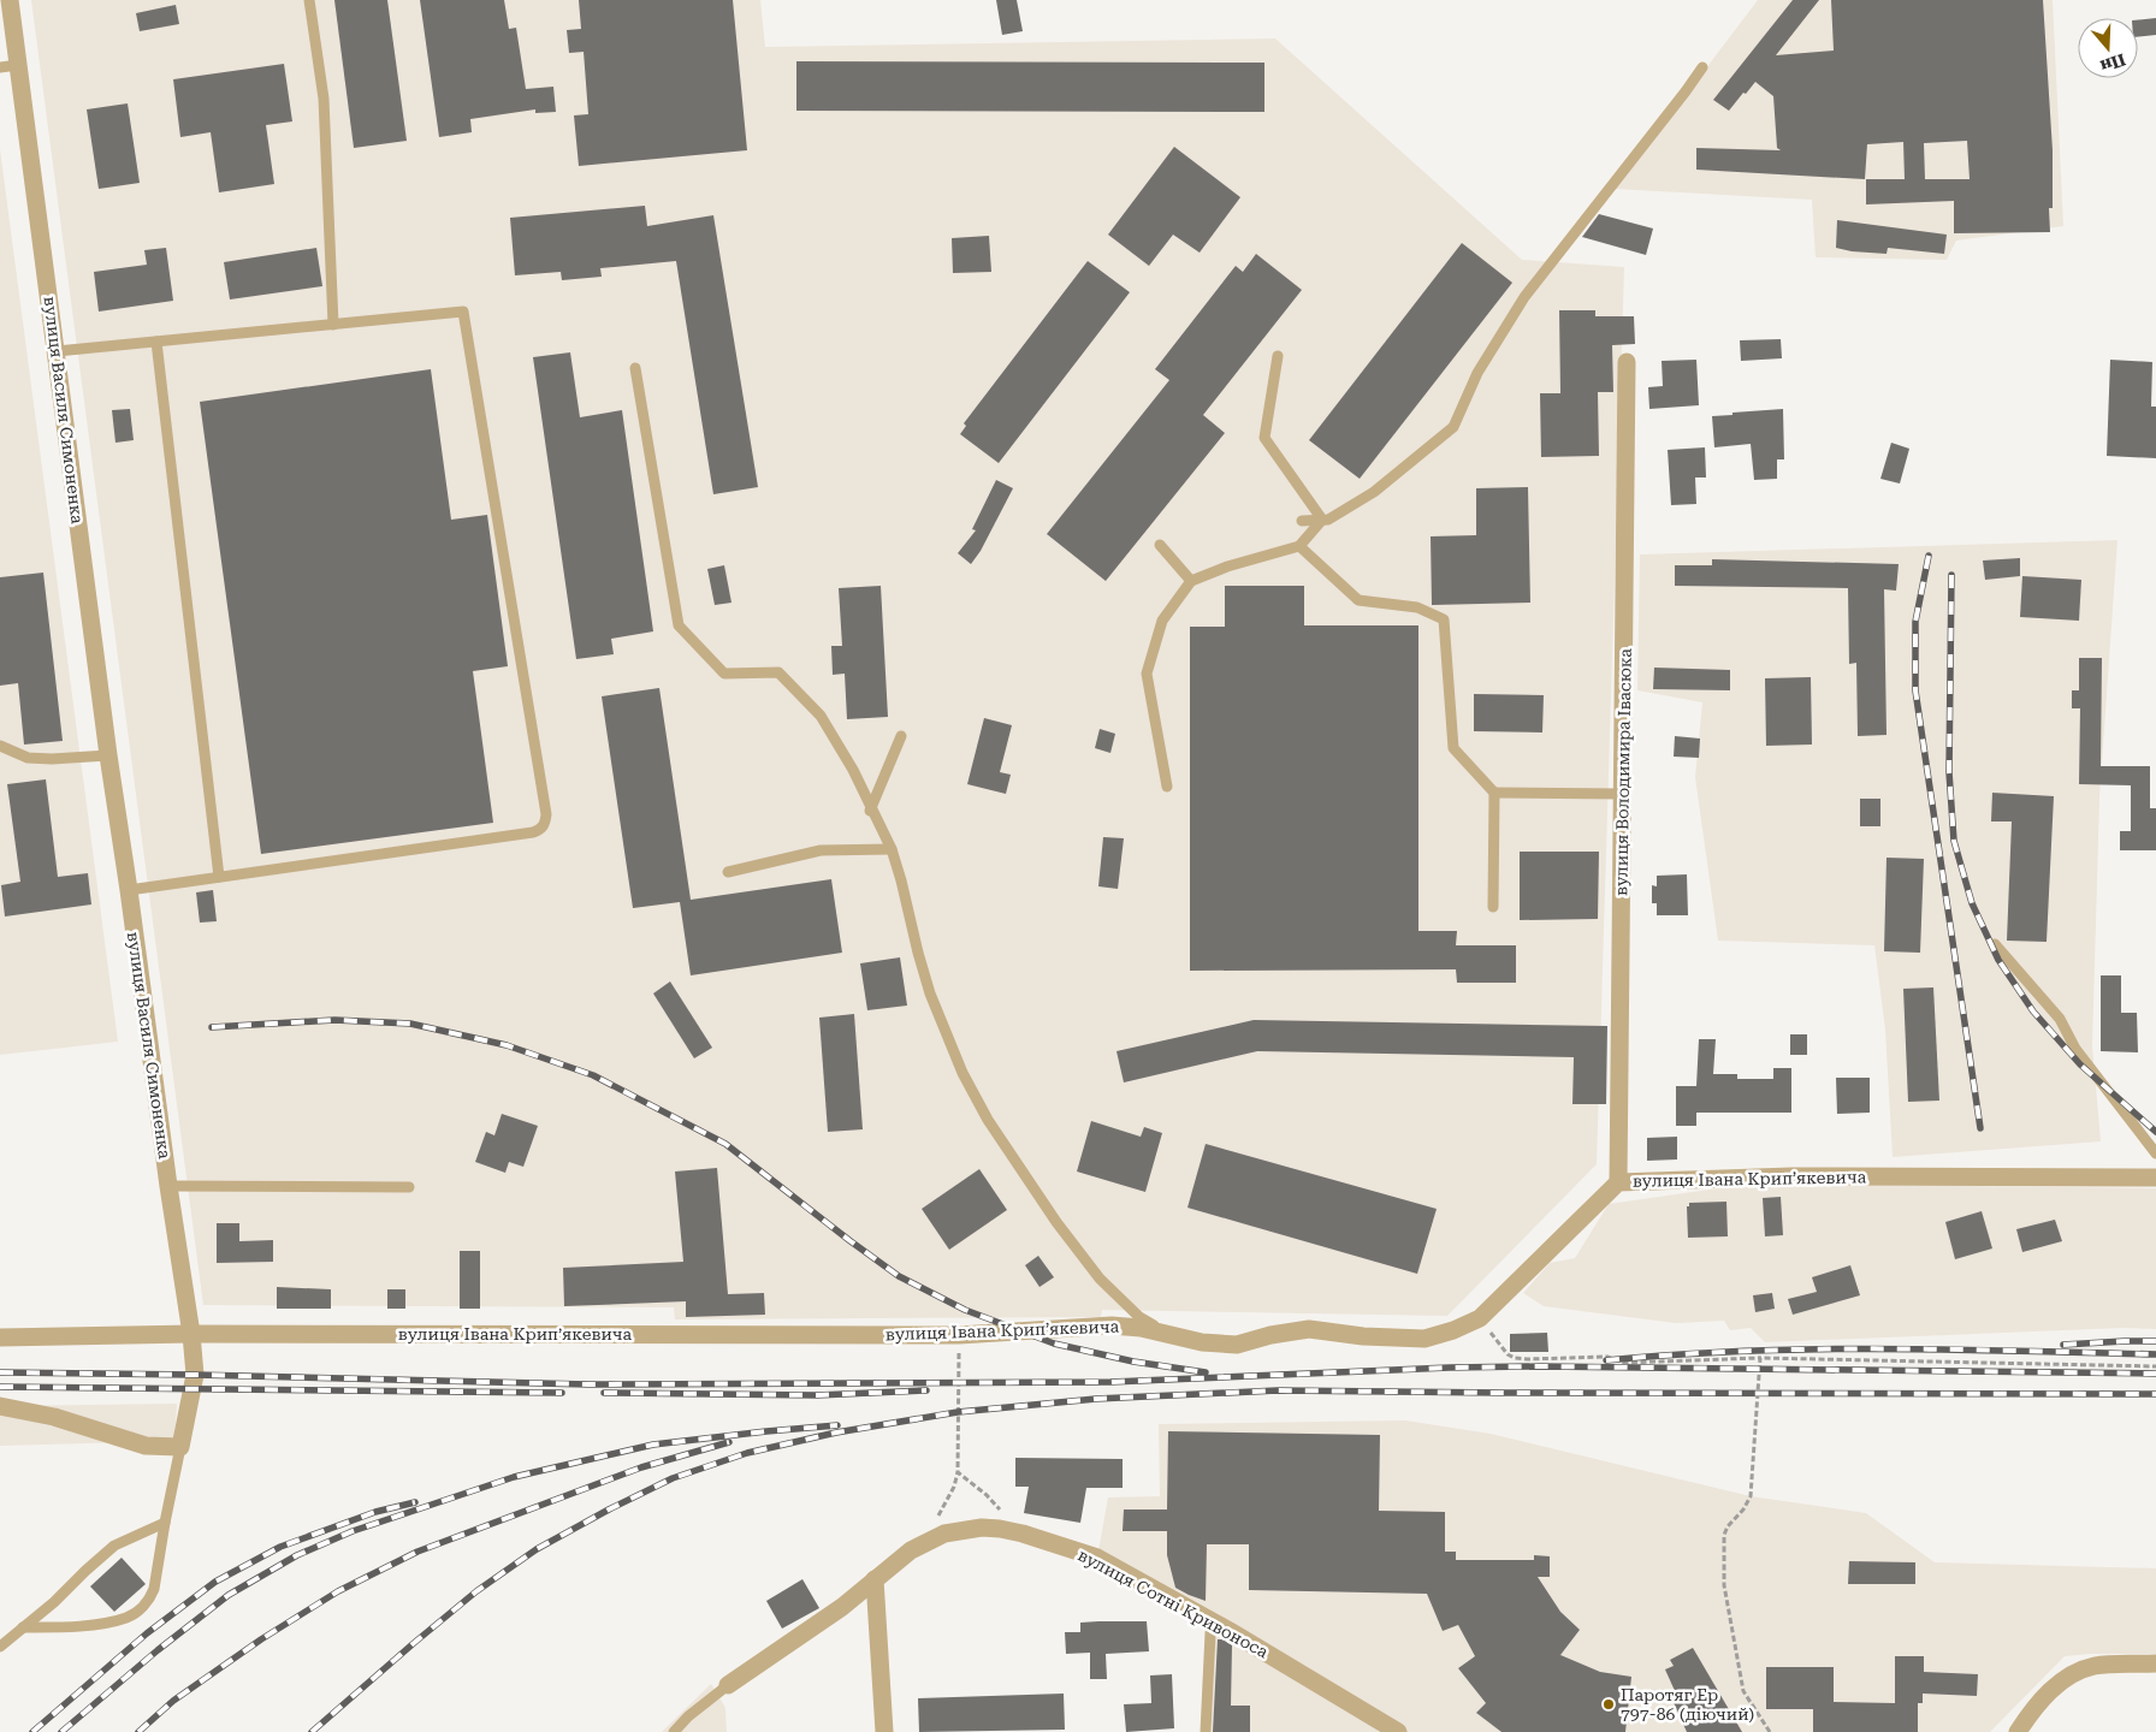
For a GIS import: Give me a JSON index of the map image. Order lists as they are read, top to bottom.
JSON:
{
  "streets": {
    "street": [
      "вулиця Василя Симоненка",
      "вулиця Володимира Івасюка",
      "вулиця Івана Крипʼякевича",
      "вулиця Сотні Кривоноса"
    ]
  },
  "crossings": [
    ["вулиця Василя Симоненка", "вулиця Івана Крипʼякевича"],
    ["вулиця Володимира Івасюка", "вулиця Івана Крипʼякевича"]
  ],
  "places": ["Паротяг Ер 797-86 (діючий)"],
  "north": "bottom"
}
